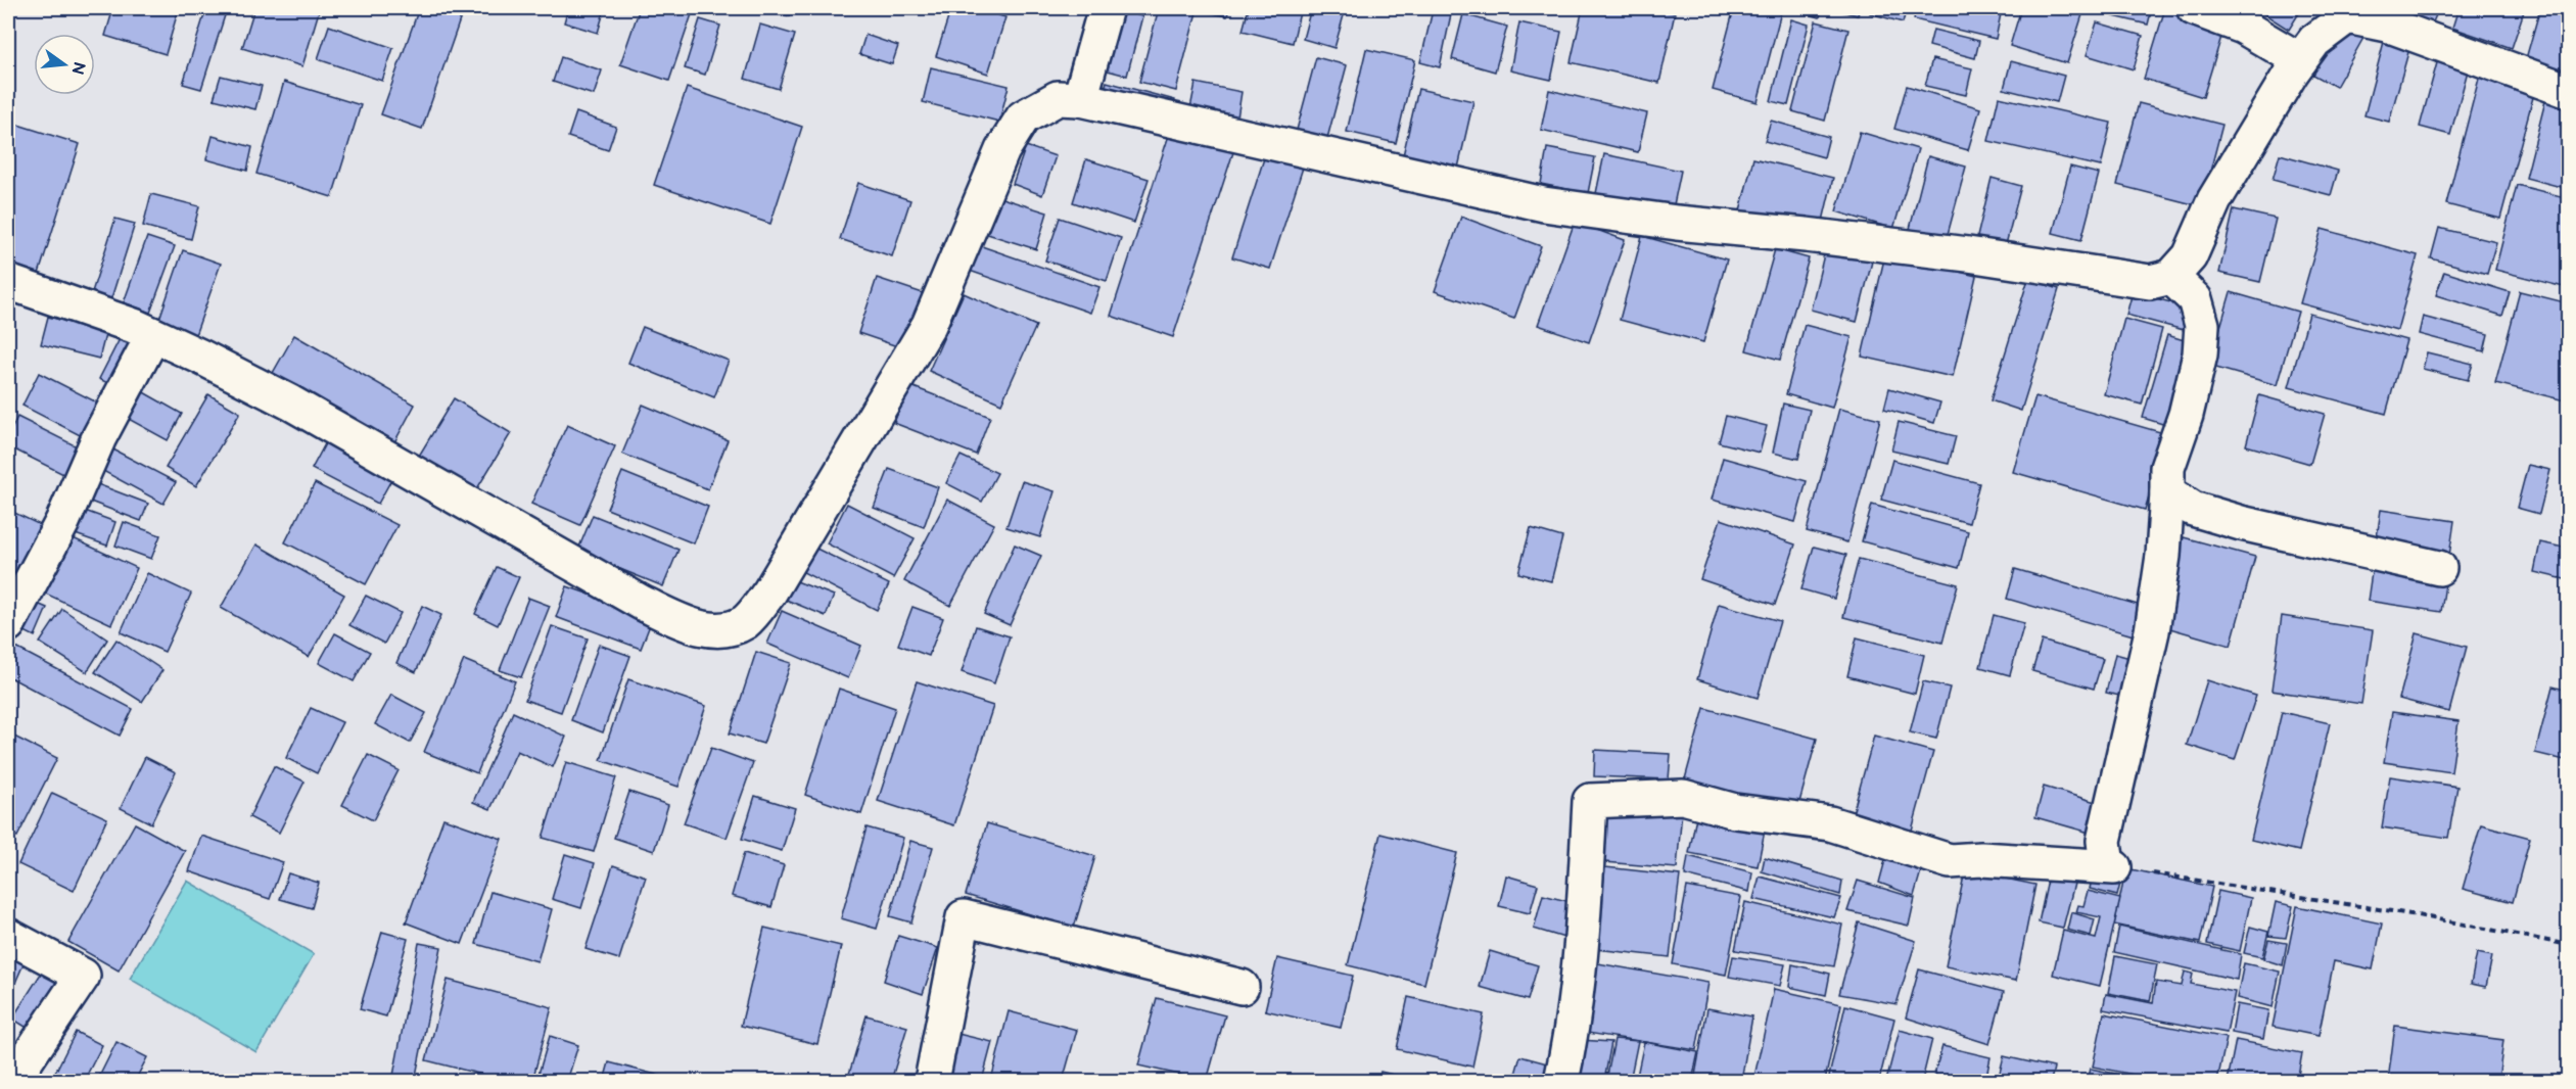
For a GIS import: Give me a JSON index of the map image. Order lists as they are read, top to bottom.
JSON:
{
  "north": "right"
}
